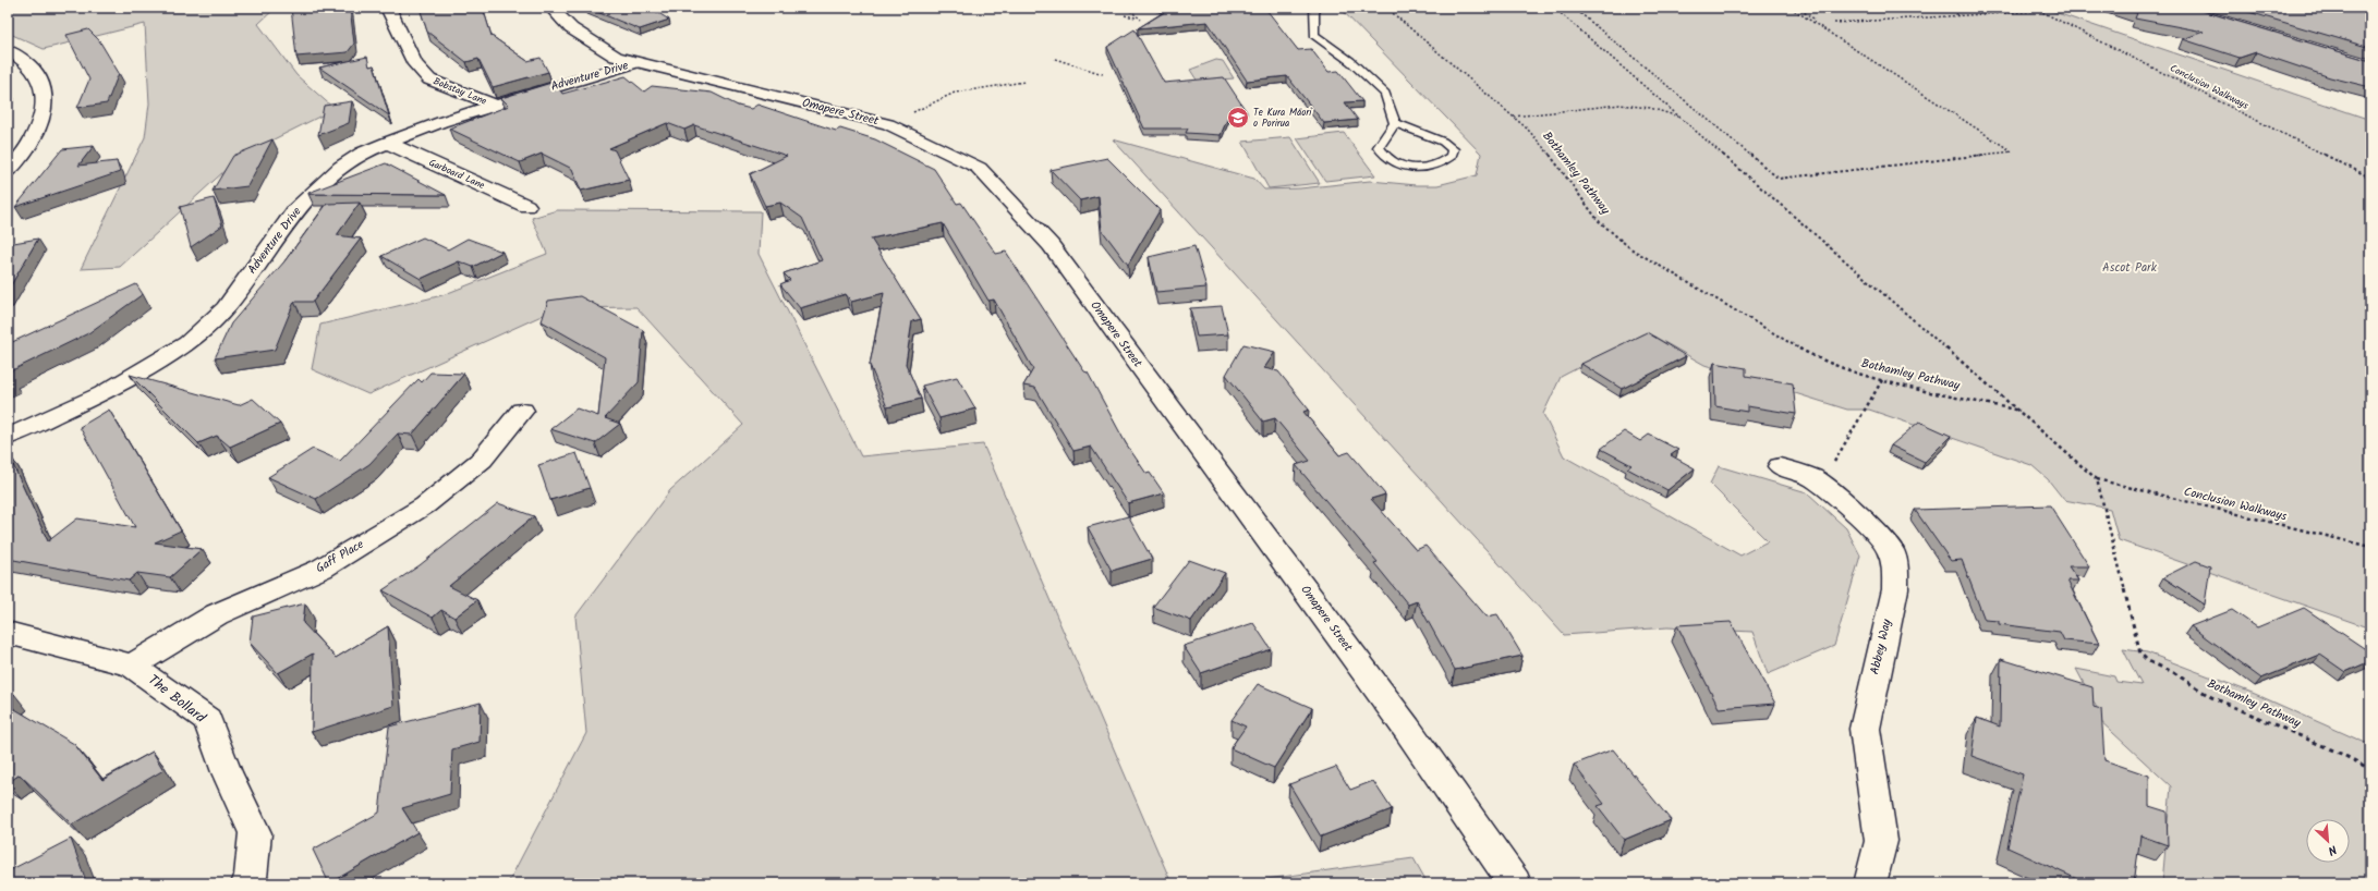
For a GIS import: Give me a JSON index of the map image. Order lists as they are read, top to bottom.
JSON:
{
  "streets": {
    "street": [
      "Adventure Drive",
      "Bobstay Lane",
      "Omapere Street",
      "Garboard Lane",
      "Gaff Place",
      "Abbey Way",
      "The Bollard"
    ],
    "path": ["Conclusion Walkways", "Bothamley Pathway"]
  },
  "crossings": [
    ["Adventure Drive", "Bobstay Lane"],
    ["Adventure Drive", "Omapere Street"],
    ["Adventure Drive", "Garboard Lane"],
    ["Conclusion Walkways", "Bothamley Pathway"],
    ["Gaff Place", "The Bollard"]
  ],
  "parks": ["Ascot Park"],
  "places": {
    "school or university": ["Te Kura Māori o Porirua"]
  },
  "north": "bottom right"
}
